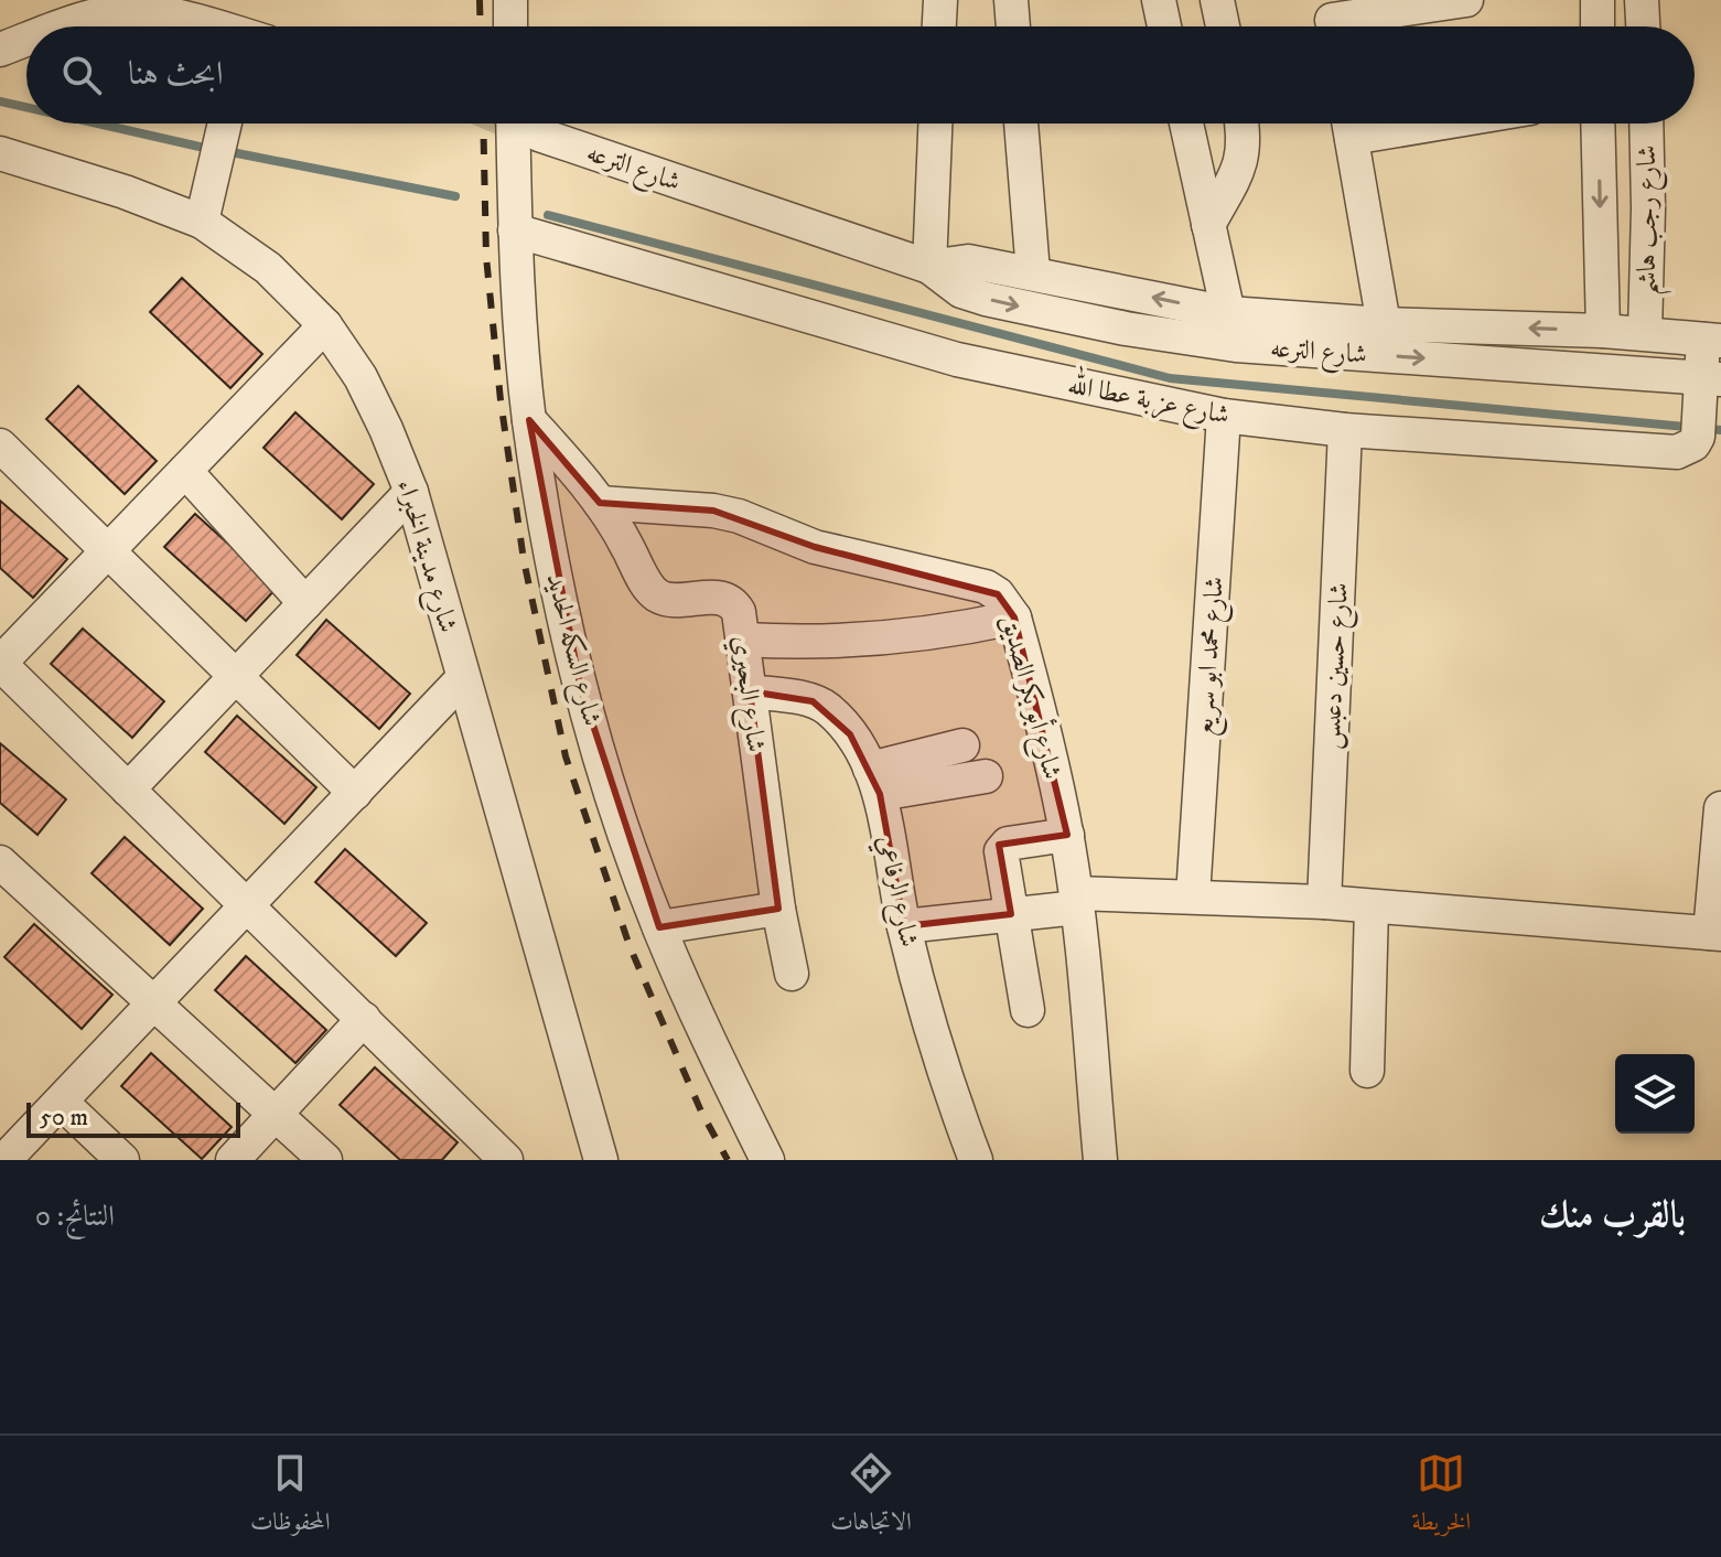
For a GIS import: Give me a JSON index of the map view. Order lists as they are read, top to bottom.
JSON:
{
  "streets": {
    "street": [
      "شارع الترعه",
      "شارع رجب هاشم",
      "شارع عزبة عطا الله",
      "شارع مدينة الخبراء",
      "شارع السكه الحديد",
      "شارع محمد ابو سريع",
      "شارع حسين دعبس",
      "شارع البحيري",
      "شارع أبو بكر الصديق",
      "شارع الرفاعي"
    ]
  },
  "crossings": [
    ["شارع الترعه", "شارع رجب هاشم"],
    ["شارع الترعه", "شارع عزبة عطا الله"],
    ["شارع عزبة عطا الله", "شارع السكه الحديد"],
    ["شارع عزبة عطا الله", "شارع محمد ابو سريع"],
    ["شارع عزبة عطا الله", "شارع حسين دعبس"],
    ["شارع السكه الحديد", "شارع البحيري"],
    ["شارع البحيري", "شارع أبو بكر الصديق"],
    ["شارع البحيري", "شارع الرفاعي"]
  ],
  "scale_bar": "50 m",
  "page": {
    "search": "ابحث هنا",
    "scale": "50 m",
    "heading": ["بالقرب منك", "النتائج: 0"],
    "nav": ["الخريطة", "الاتجاهات", "المحفوظات"]
  }
}
